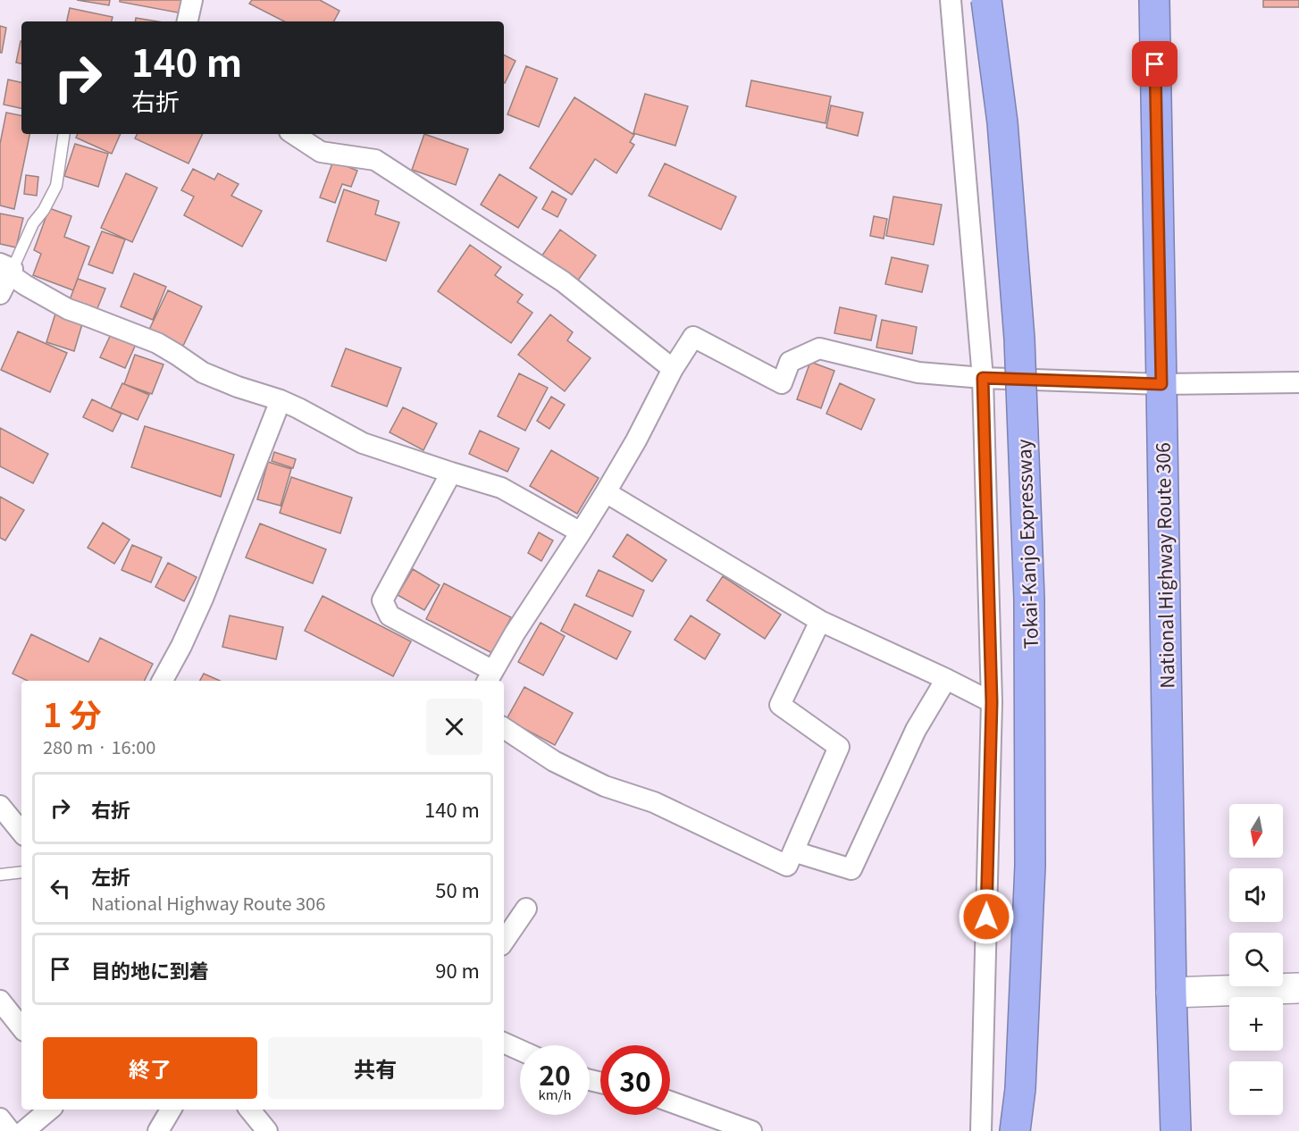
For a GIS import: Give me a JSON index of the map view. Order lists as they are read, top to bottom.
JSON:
{
  "streets": {
    "highway": ["Tokai-Kanjo Expressway", "National Highway Route 306"]
  },
  "north": "bottom",
  "page": {
    "turn": ["140 m", "右折"],
    "heading": ["1 分", "280 m · 16:00"],
    "list": [
      {
        "name": "右折",
        "value": "140 m"
      },
      {
        "name": "左折",
        "note": "National Highway Route 306",
        "value": "50 m"
      },
      {
        "name": "目的地に到着",
        "value": "90 m"
      }
    ],
    "map_buttons": ["+", "−"],
    "buttons": ["終了", "共有"],
    "speed": "20 km/h",
    "limit": "30"
  }
}
